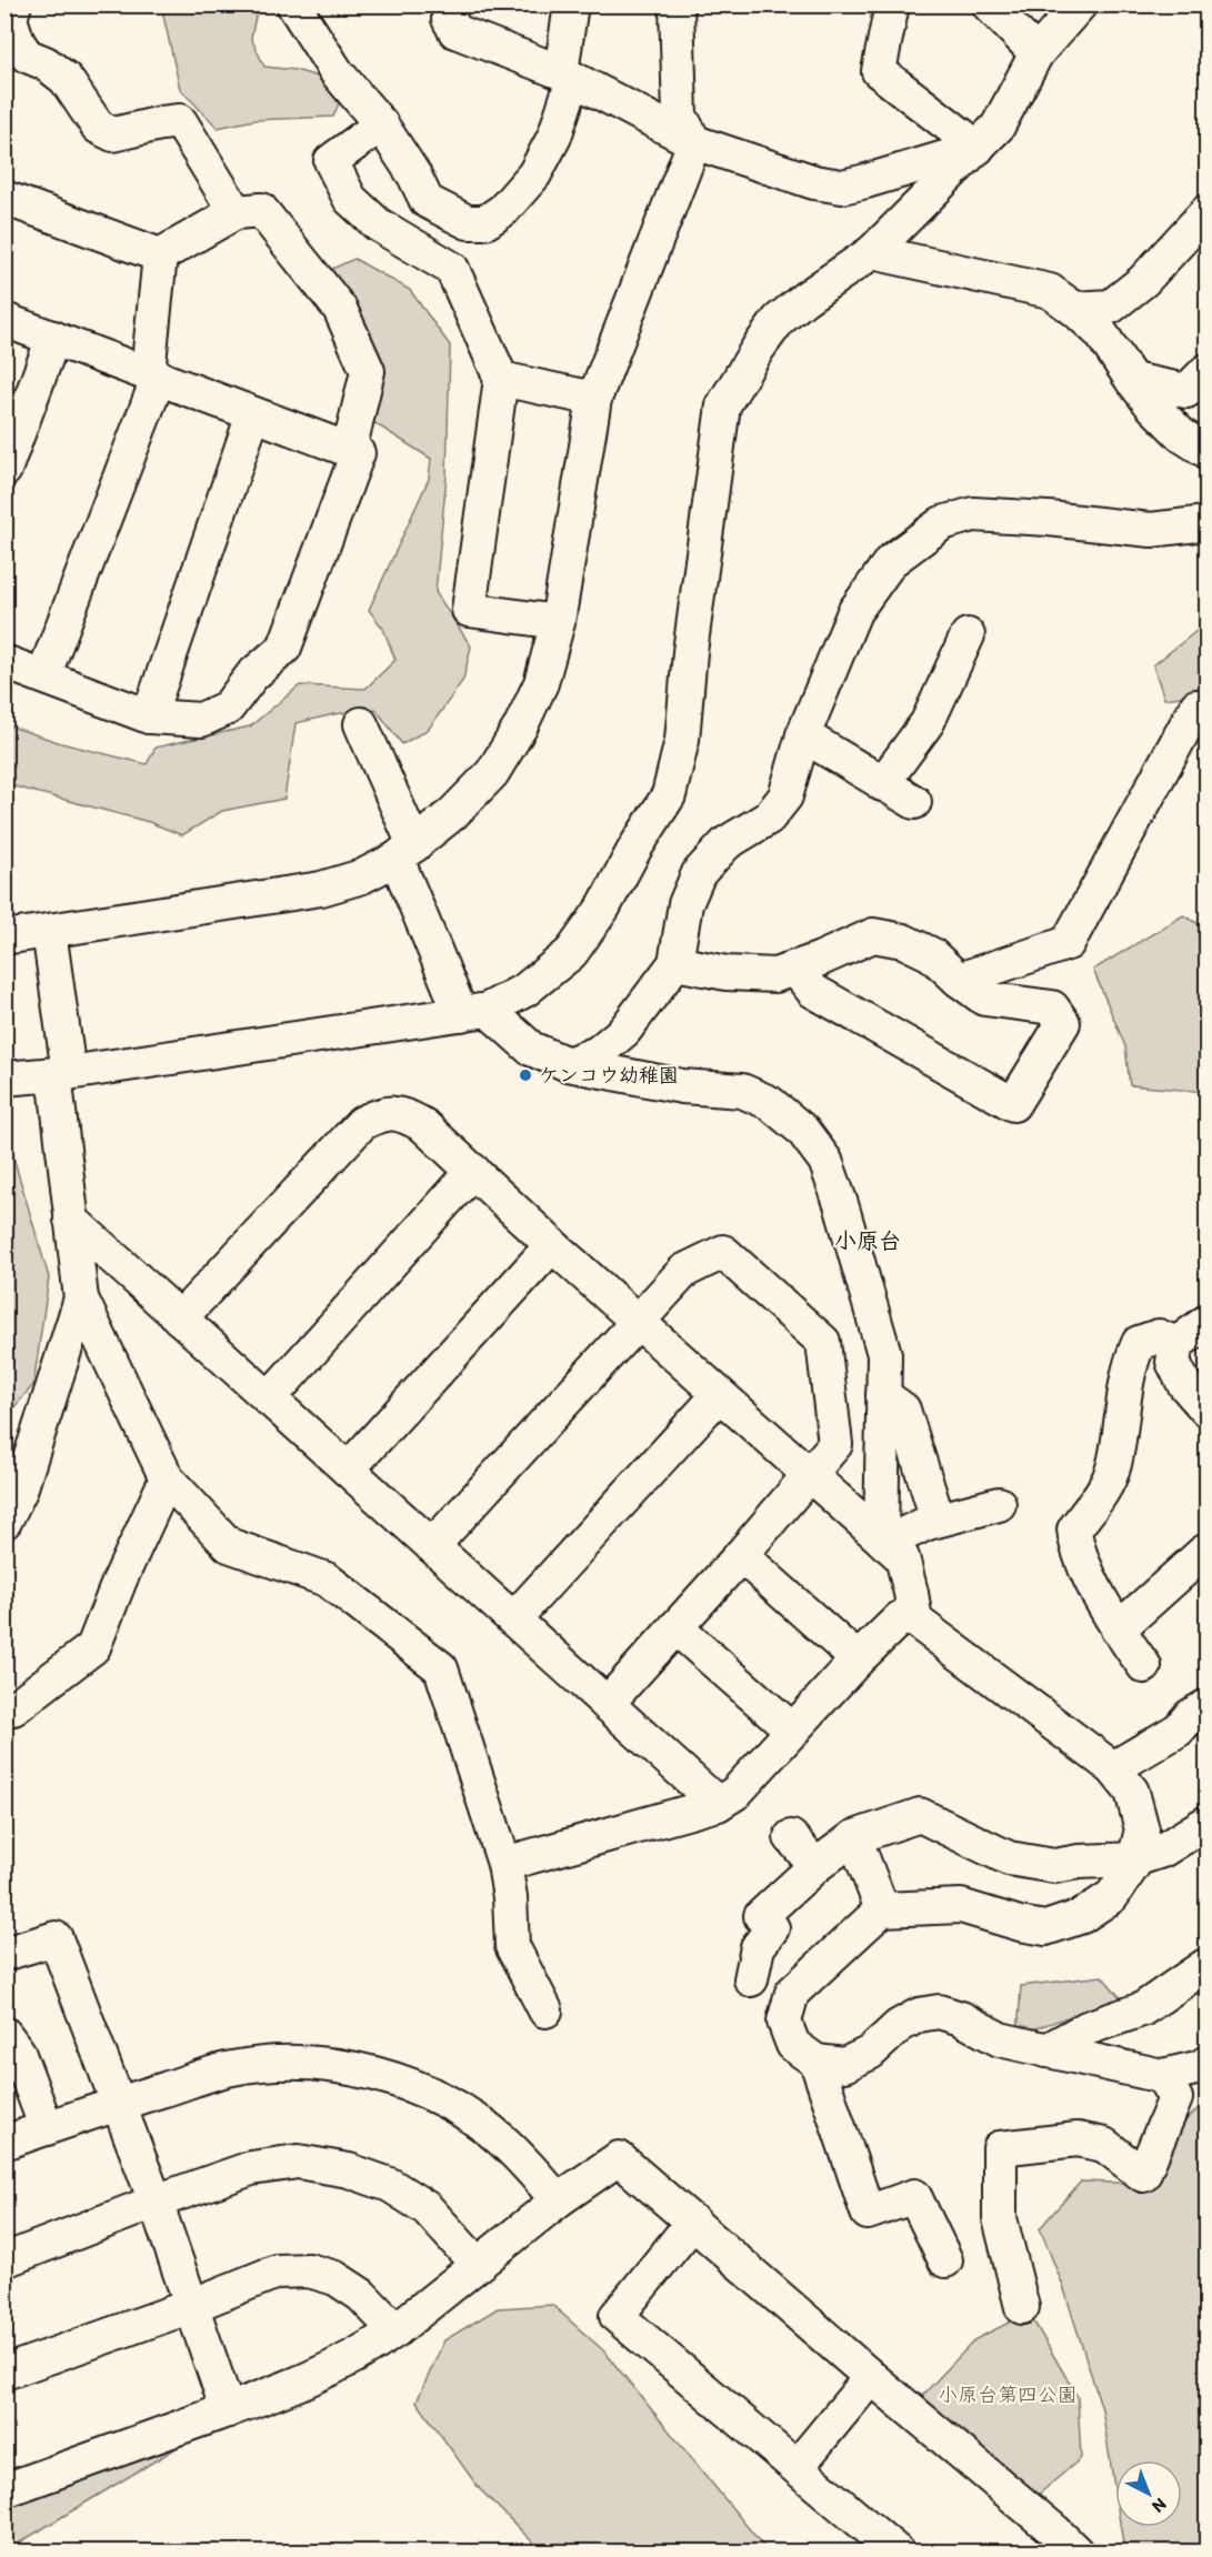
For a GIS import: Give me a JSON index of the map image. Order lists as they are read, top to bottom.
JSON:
{
  "districts": ["小原台"],
  "parks": ["小原台第四公園"],
  "places": ["ケンコウ幼稚園"],
  "north": "bottom right"
}
